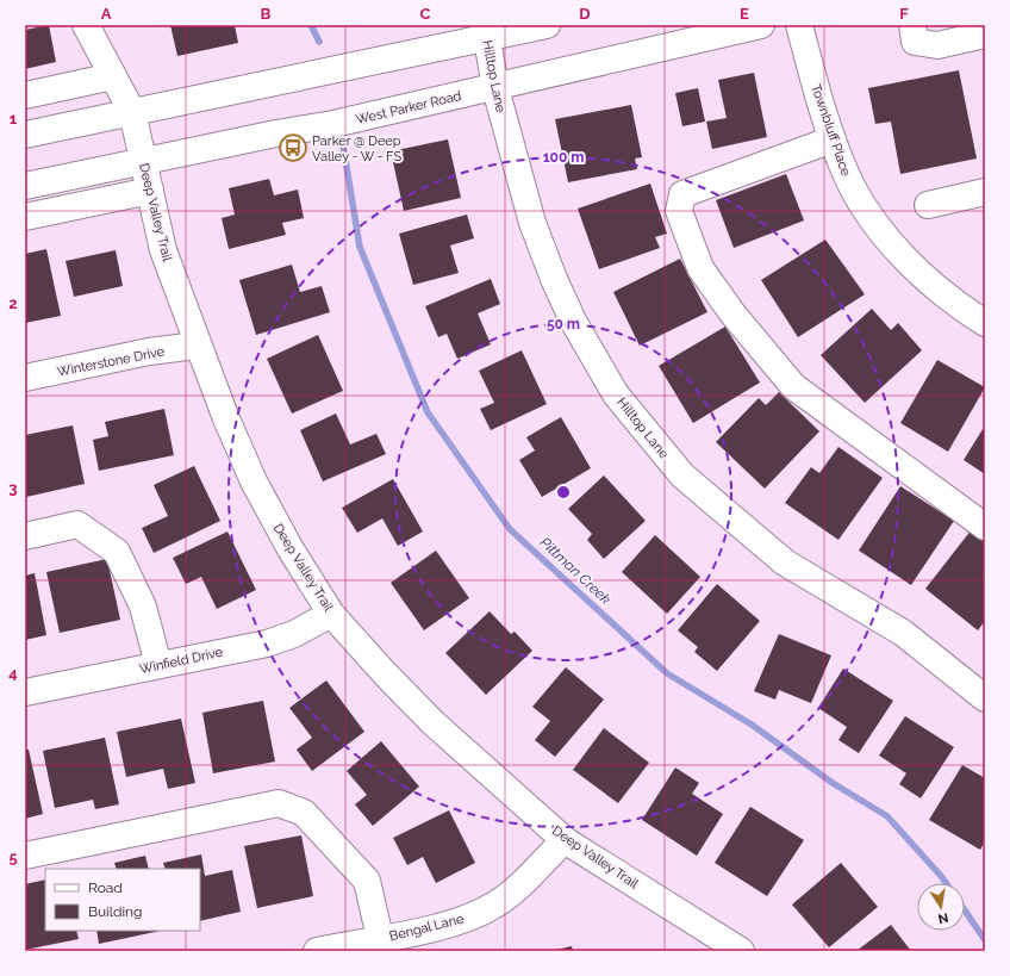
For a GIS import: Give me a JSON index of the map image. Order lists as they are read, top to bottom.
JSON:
{
  "streets": {
    "street": [
      "Hilltop Lane",
      "West Parker Road",
      "Townbluff Place",
      "Deep Valley Trail",
      "Winterstone Drive",
      "Winfield Drive",
      "Bengal Lane"
    ]
  },
  "crossings": [
    ["Hilltop Lane", "West Parker Road"],
    ["West Parker Road", "Deep Valley Trail"],
    ["Deep Valley Trail", "Winterstone Drive"],
    ["Deep Valley Trail", "Winfield Drive"],
    ["Deep Valley Trail", "Bengal Lane"]
  ],
  "water": ["Pittman Creek"],
  "places": {
    "bus stop": ["Parker @ Deep Valley - W - FS"]
  },
  "legend": ["Road", "Building"],
  "north": "bottom",
  "grid": {
    "columns": [
      "A",
      "B",
      "C",
      "D",
      "E",
      "F"
    ],
    "rows": [
      "1",
      "2",
      "3",
      "4",
      "5"
    ]
  },
  "rings": ["100 m", "50 m"]
}
